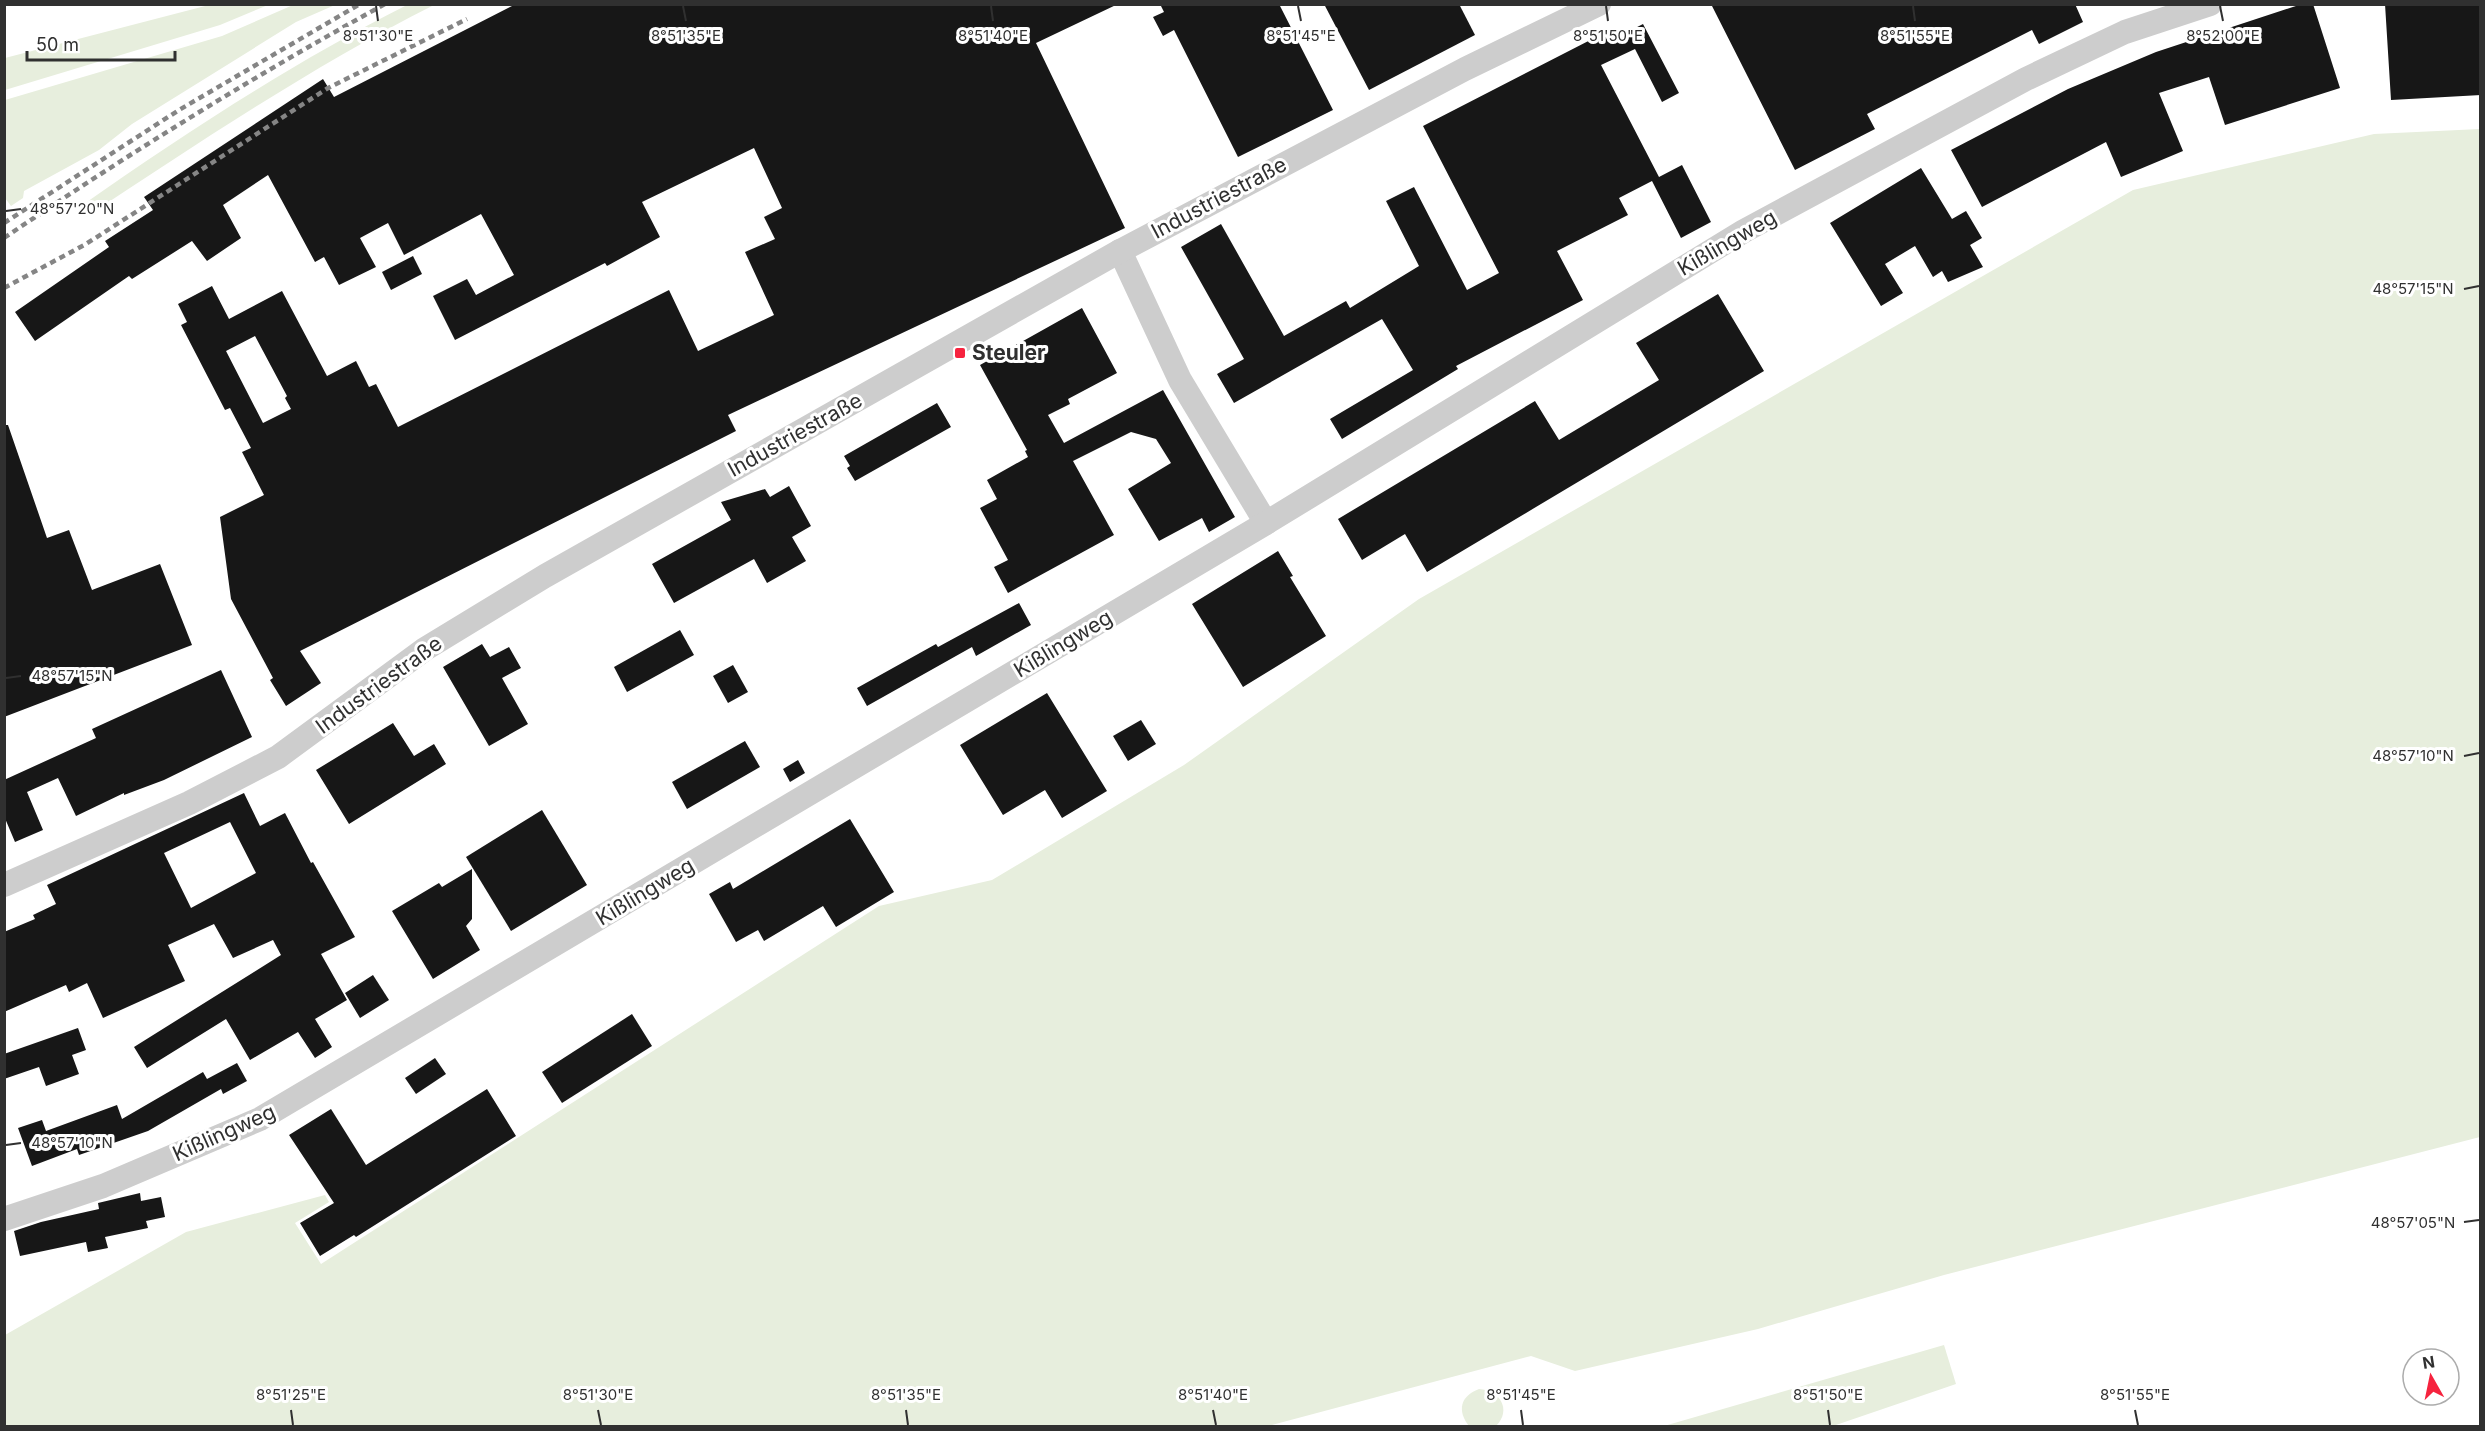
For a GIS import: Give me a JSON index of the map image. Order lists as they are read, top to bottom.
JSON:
{
  "streets": {
    "street": ["Industriestraße", "Kißlingweg"]
  },
  "places": {
    "transit": ["Steuler"]
  },
  "scale_bar": "50 m",
  "north": "top",
  "coordinates": [
    "8°51'30\"E",
    "8°51'35\"E",
    "8°51'40\"E",
    "8°51'45\"E",
    "8°51'50\"E",
    "8°51'55\"E",
    "8°52'00\"E",
    "48°57'20\"N",
    "48°57'15\"N",
    "48°57'10\"N",
    "48°57'05\"N",
    "8°51'25\"E"
  ]
}
